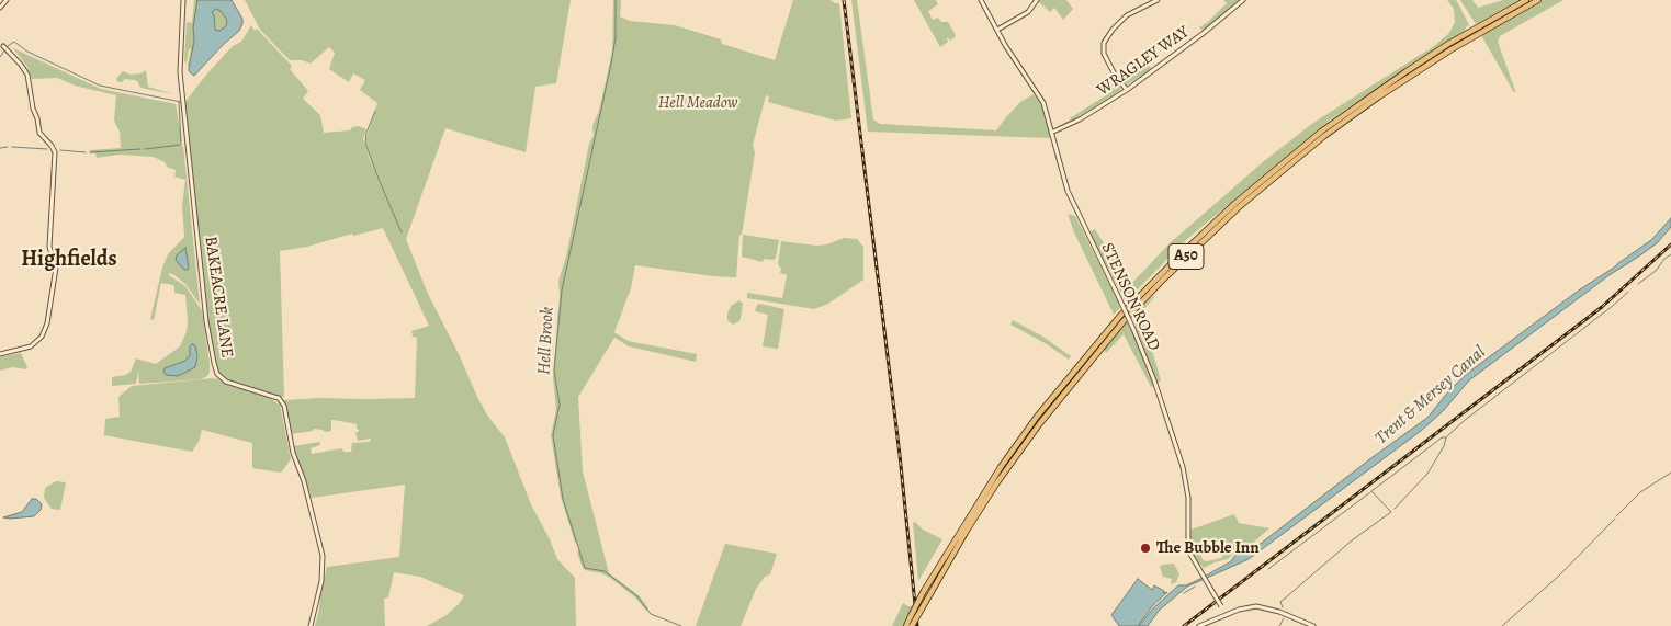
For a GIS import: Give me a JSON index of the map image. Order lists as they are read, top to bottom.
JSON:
{
  "streets": {
    "highway": ["A50"],
    "street": ["WRAGLEY WAY", "BAKEACRE LANE", "STENSON ROAD"]
  },
  "crossings": [
    ["WRAGLEY WAY", "STENSON ROAD"]
  ],
  "districts": ["Highfields"],
  "water": ["Hell Brook", "Trent & Mersey Canal"],
  "parks": ["Hell Meadow"],
  "places": ["The Bubble Inn"]
}
